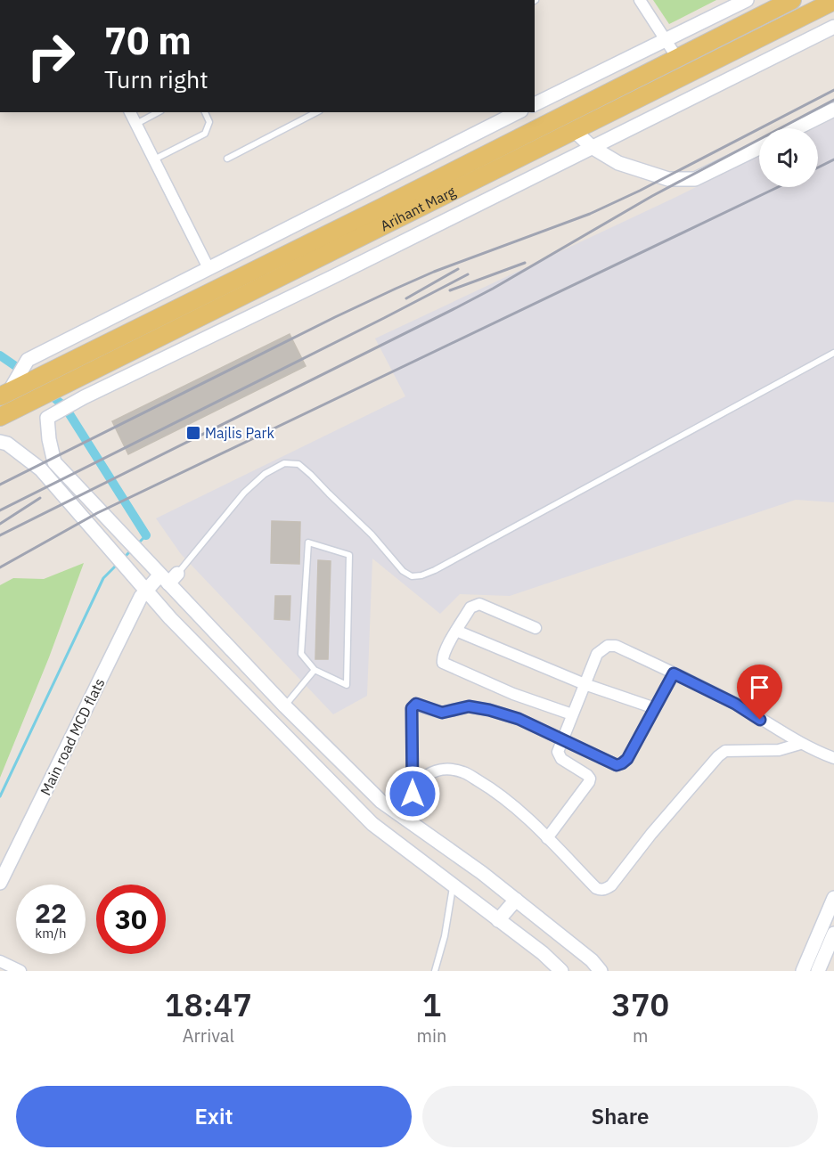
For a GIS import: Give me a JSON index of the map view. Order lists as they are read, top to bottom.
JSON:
{
  "streets": {
    "main road": ["Arihant Marg"],
    "street": ["Main road MCD flats"]
  },
  "places": {
    "transit": ["Majlis Park"]
  },
  "page": {
    "turn": ["70 m", "Turn right"],
    "speed": "22 km/h",
    "limit": "30",
    "eta": [
      "18:47",
      "Arrival",
      "1",
      "min",
      "370",
      "m"
    ],
    "buttons": ["Exit", "Share"]
  }
}
